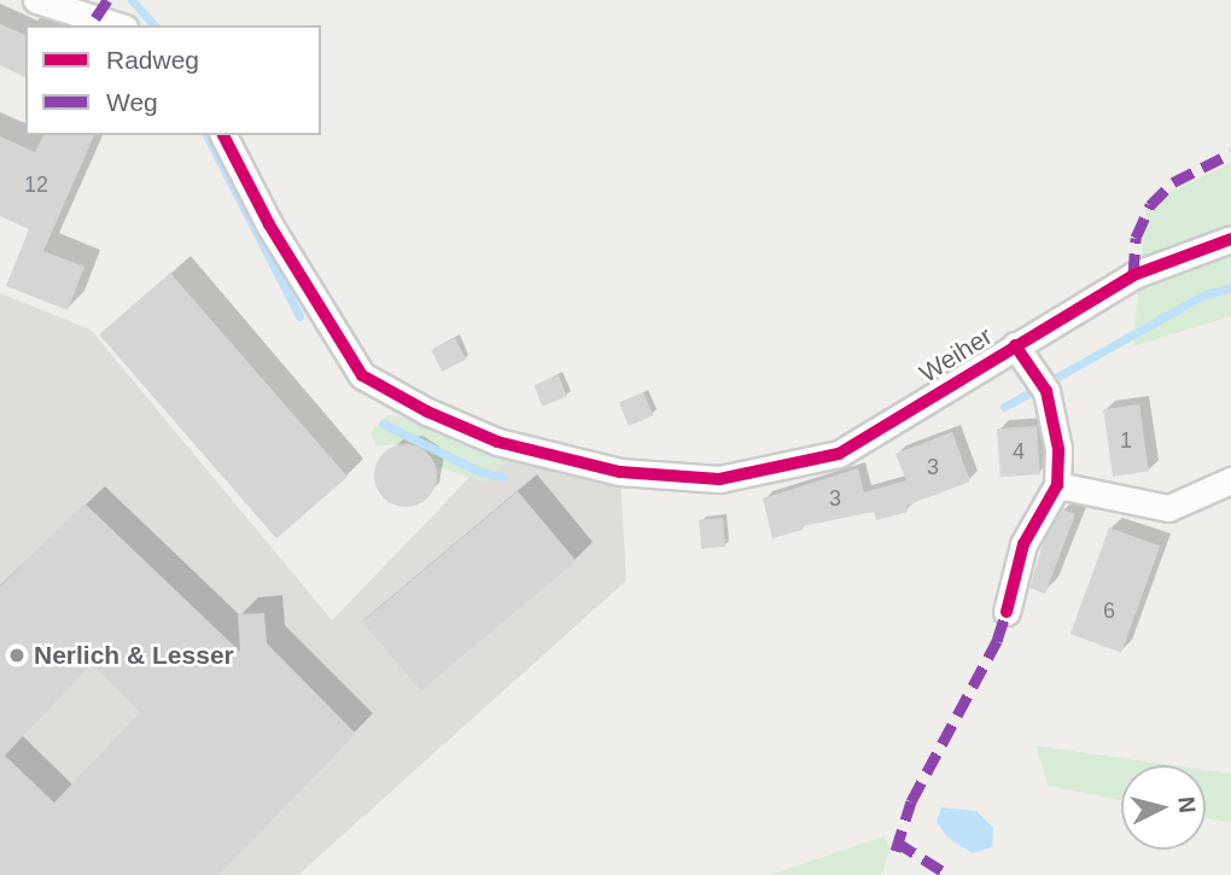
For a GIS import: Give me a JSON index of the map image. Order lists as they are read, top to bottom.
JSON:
{
  "streets": {
    "street": ["Weiher"]
  },
  "places": ["Nerlich & Lesser"],
  "house_numbers": [
    "12",
    "1",
    "4",
    "3",
    "3",
    "6"
  ],
  "legend": ["Radweg", "Weg"],
  "north": "right"
}
